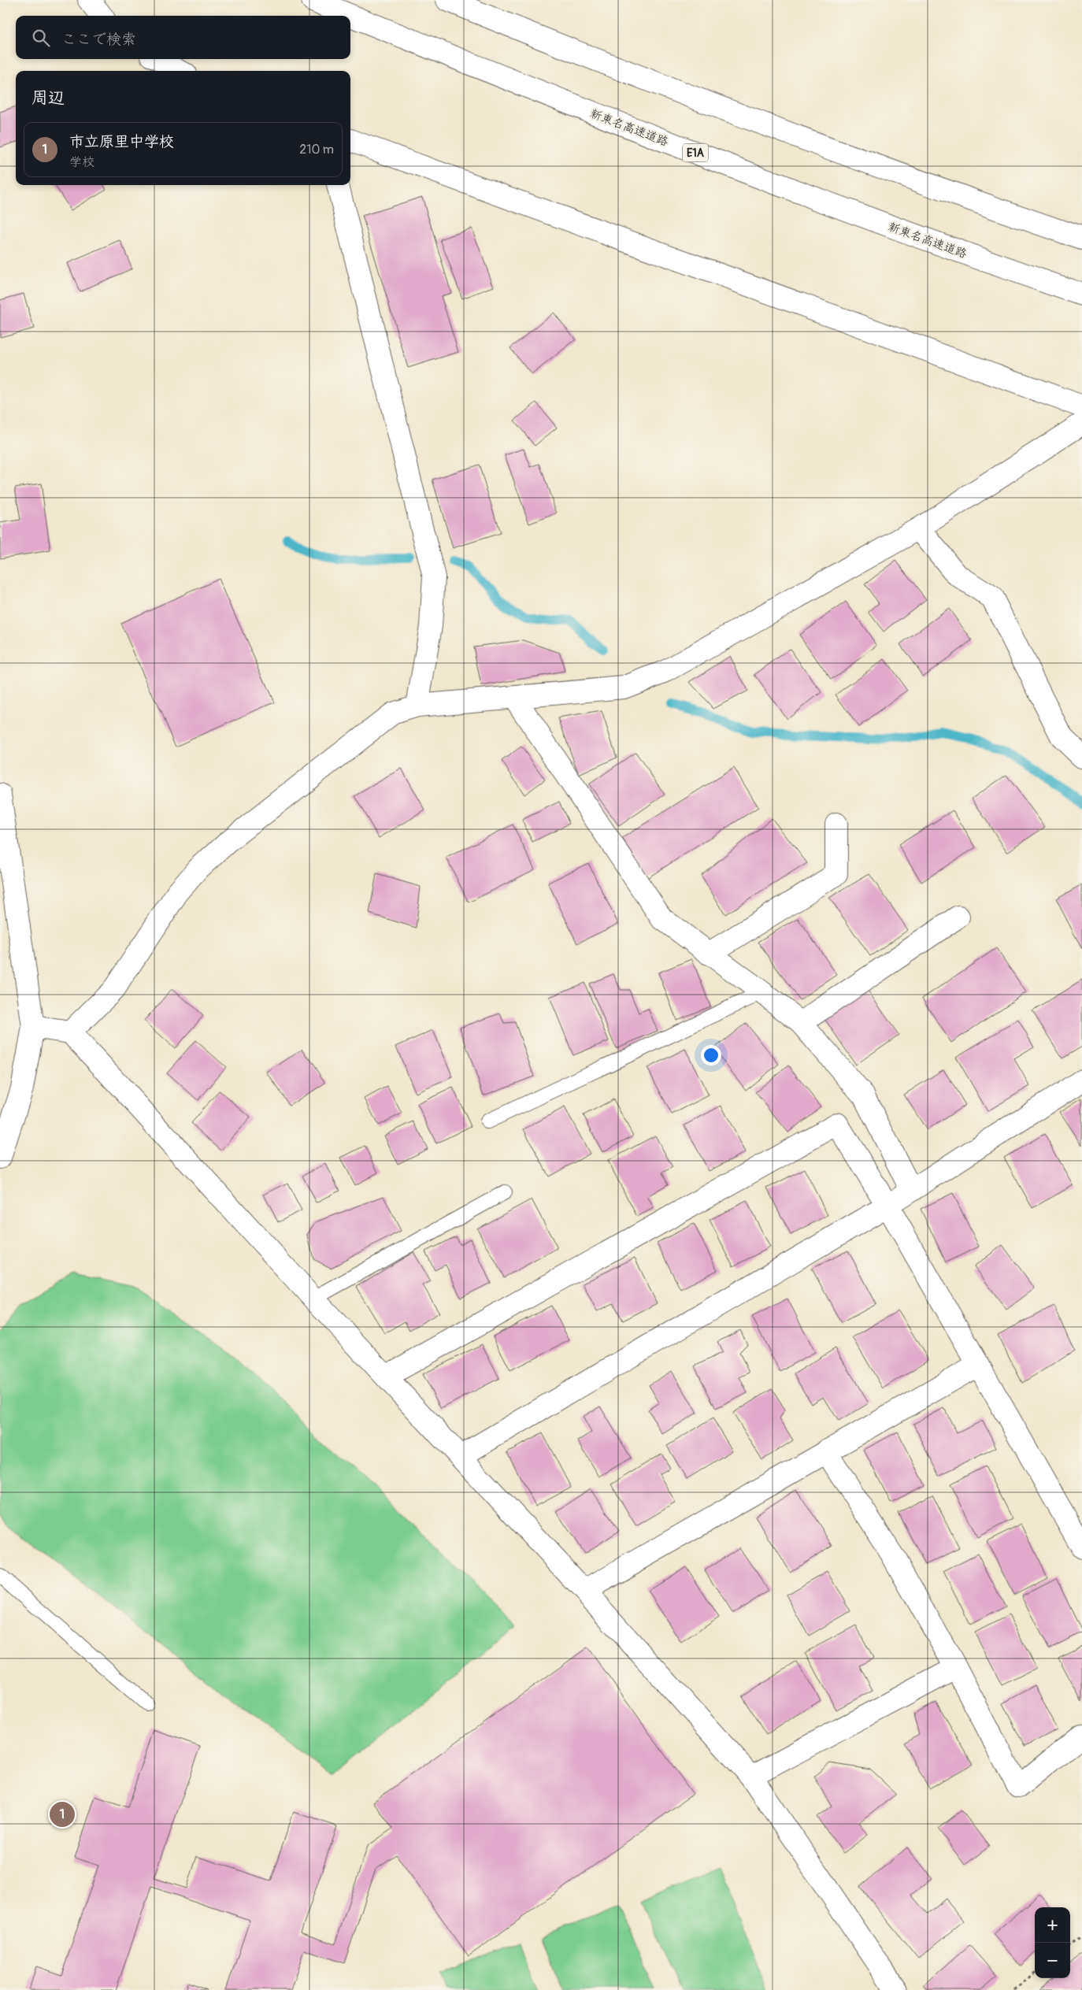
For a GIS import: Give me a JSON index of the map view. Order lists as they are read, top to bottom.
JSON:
{
  "streets": {
    "main road": ["新東名高速道路", "E1A"]
  },
  "page": {
    "search": "ここで検索",
    "heading": "周辺",
    "list": [
      {
        "mark": "1",
        "name": "市立原里中学校",
        "note": "学校",
        "value": "210 m"
      }
    ],
    "pins": "1",
    "map_buttons": ["+", "−"]
  }
}
